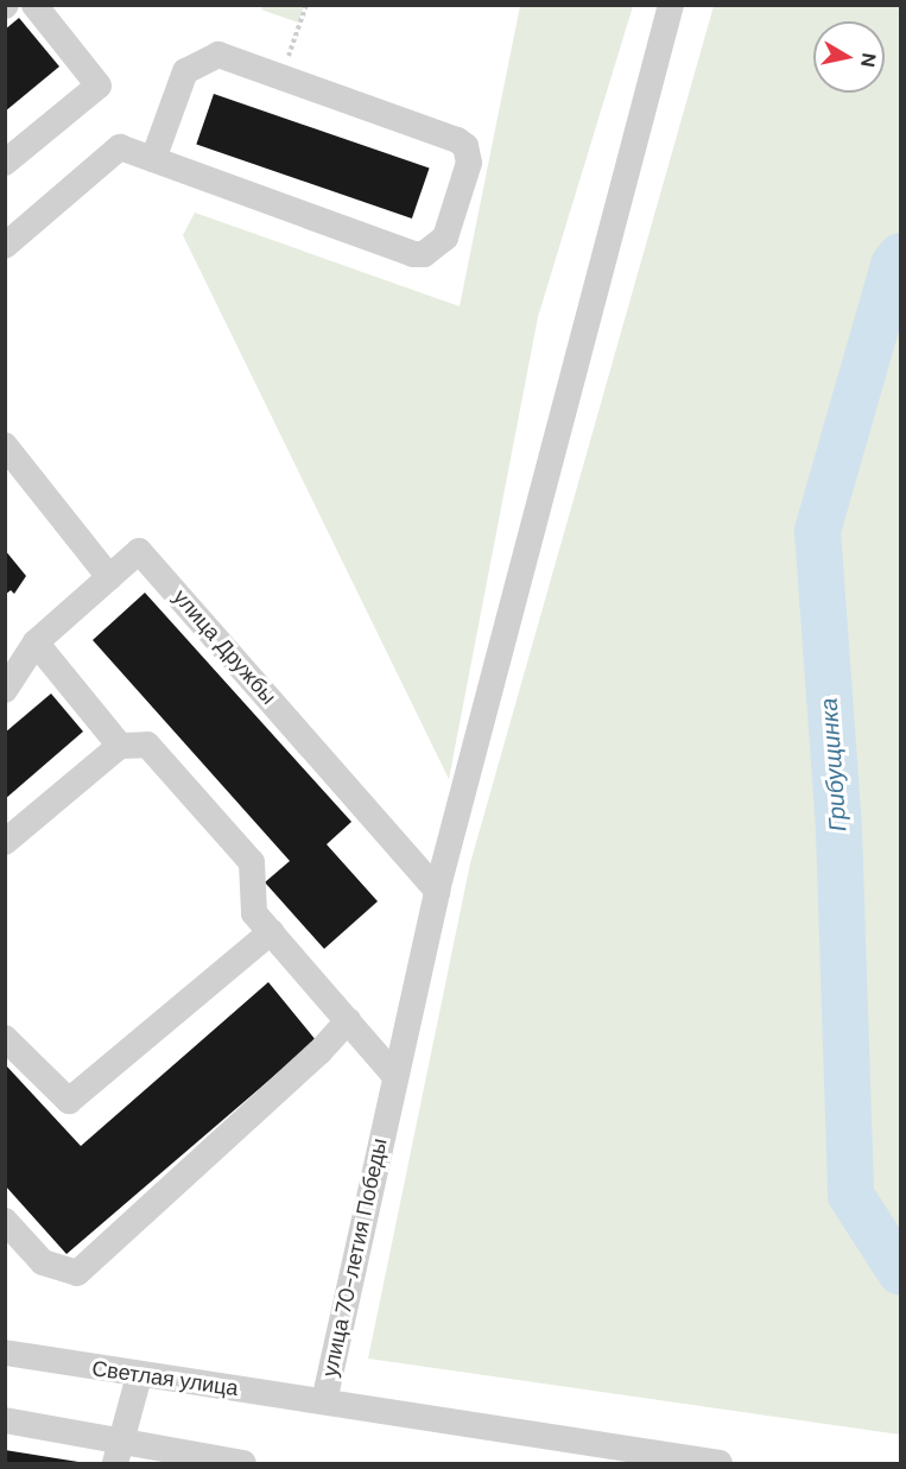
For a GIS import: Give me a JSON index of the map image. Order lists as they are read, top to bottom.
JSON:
{
  "streets": {
    "street": ["улица Дружбы", "улица 70-летия Победы", "Светлая улица"]
  },
  "crossings": [
    ["улица Дружбы", "улица 70-летия Победы"],
    ["улица 70-летия Победы", "Светлая улица"]
  ],
  "water": ["Грибущинка"],
  "north": "right"
}
